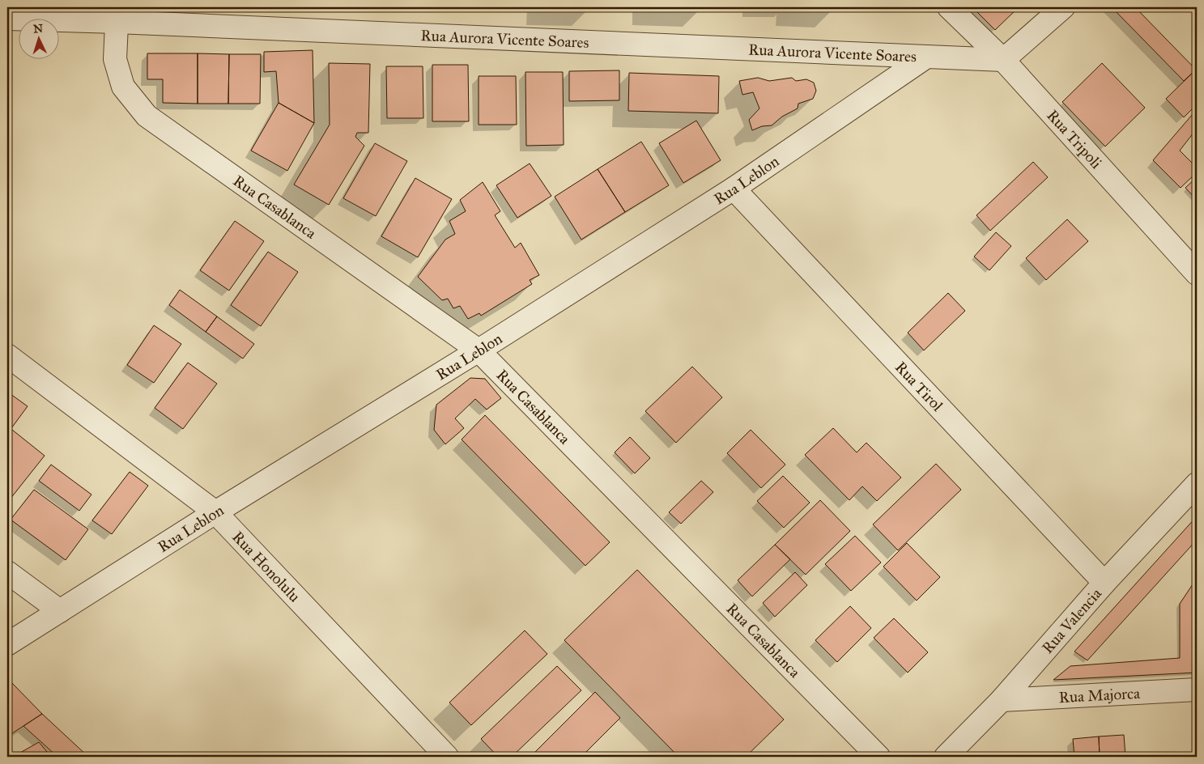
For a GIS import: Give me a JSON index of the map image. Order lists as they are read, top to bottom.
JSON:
{
  "streets": {
    "street": [
      "Rua Aurora Vicente Soares",
      "Rua Tripoli",
      "Rua Leblon",
      "Rua Casablanca",
      "Rua Tirol",
      "Rua Honolulu",
      "Rua Valencia",
      "Rua Majorca"
    ]
  },
  "crossings": [
    ["Rua Aurora Vicente Soares", "Rua Tripoli"],
    ["Rua Aurora Vicente Soares", "Rua Leblon"],
    ["Rua Aurora Vicente Soares", "Rua Casablanca"],
    ["Rua Leblon", "Rua Casablanca"],
    ["Rua Leblon", "Rua Tirol"],
    ["Rua Leblon", "Rua Honolulu"],
    ["Rua Tirol", "Rua Valencia"],
    ["Rua Valencia", "Rua Majorca"]
  ],
  "north": "top"
}
